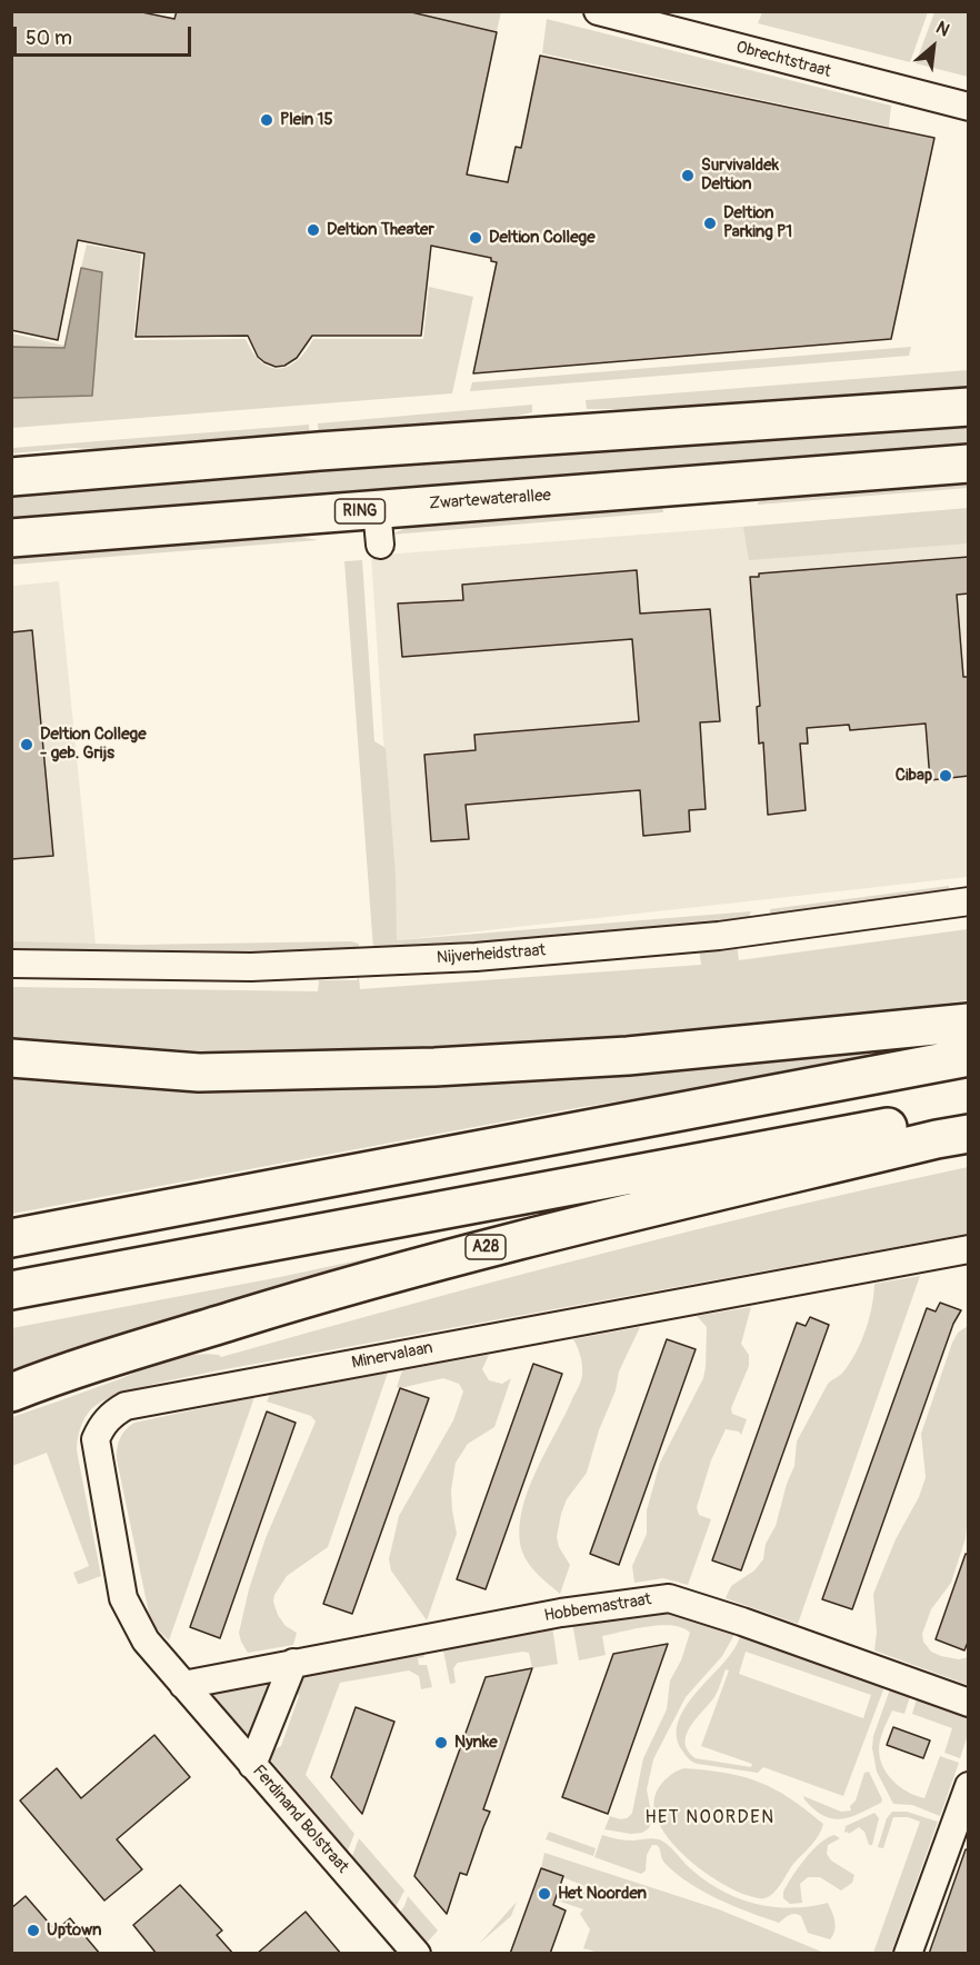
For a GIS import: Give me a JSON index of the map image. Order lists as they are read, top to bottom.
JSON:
{
  "streets": {
    "main road": ["Zwartewaterallee", "RING", "A28"],
    "street": [
      "Obrechtstraat",
      "Nijverheidstraat",
      "Minervalaan",
      "Hobbemastraat",
      "Ferdinand Bolstraat"
    ]
  },
  "crossings": [
    ["Minervalaan", "Hobbemastraat"],
    ["Minervalaan", "Ferdinand Bolstraat"],
    ["Hobbemastraat", "Ferdinand Bolstraat"]
  ],
  "districts": ["HET NOORDEN"],
  "places": [
    "Plein 15",
    "Survivaldek Deltion",
    "Deltion Parking P1",
    "Deltion Theater",
    "Deltion College",
    "Deltion College - geb. Grijs",
    "Cibap",
    "Nynke",
    "Het Noorden",
    "Uptown"
  ],
  "scale_bar": "50 m",
  "north": "top right"
}
